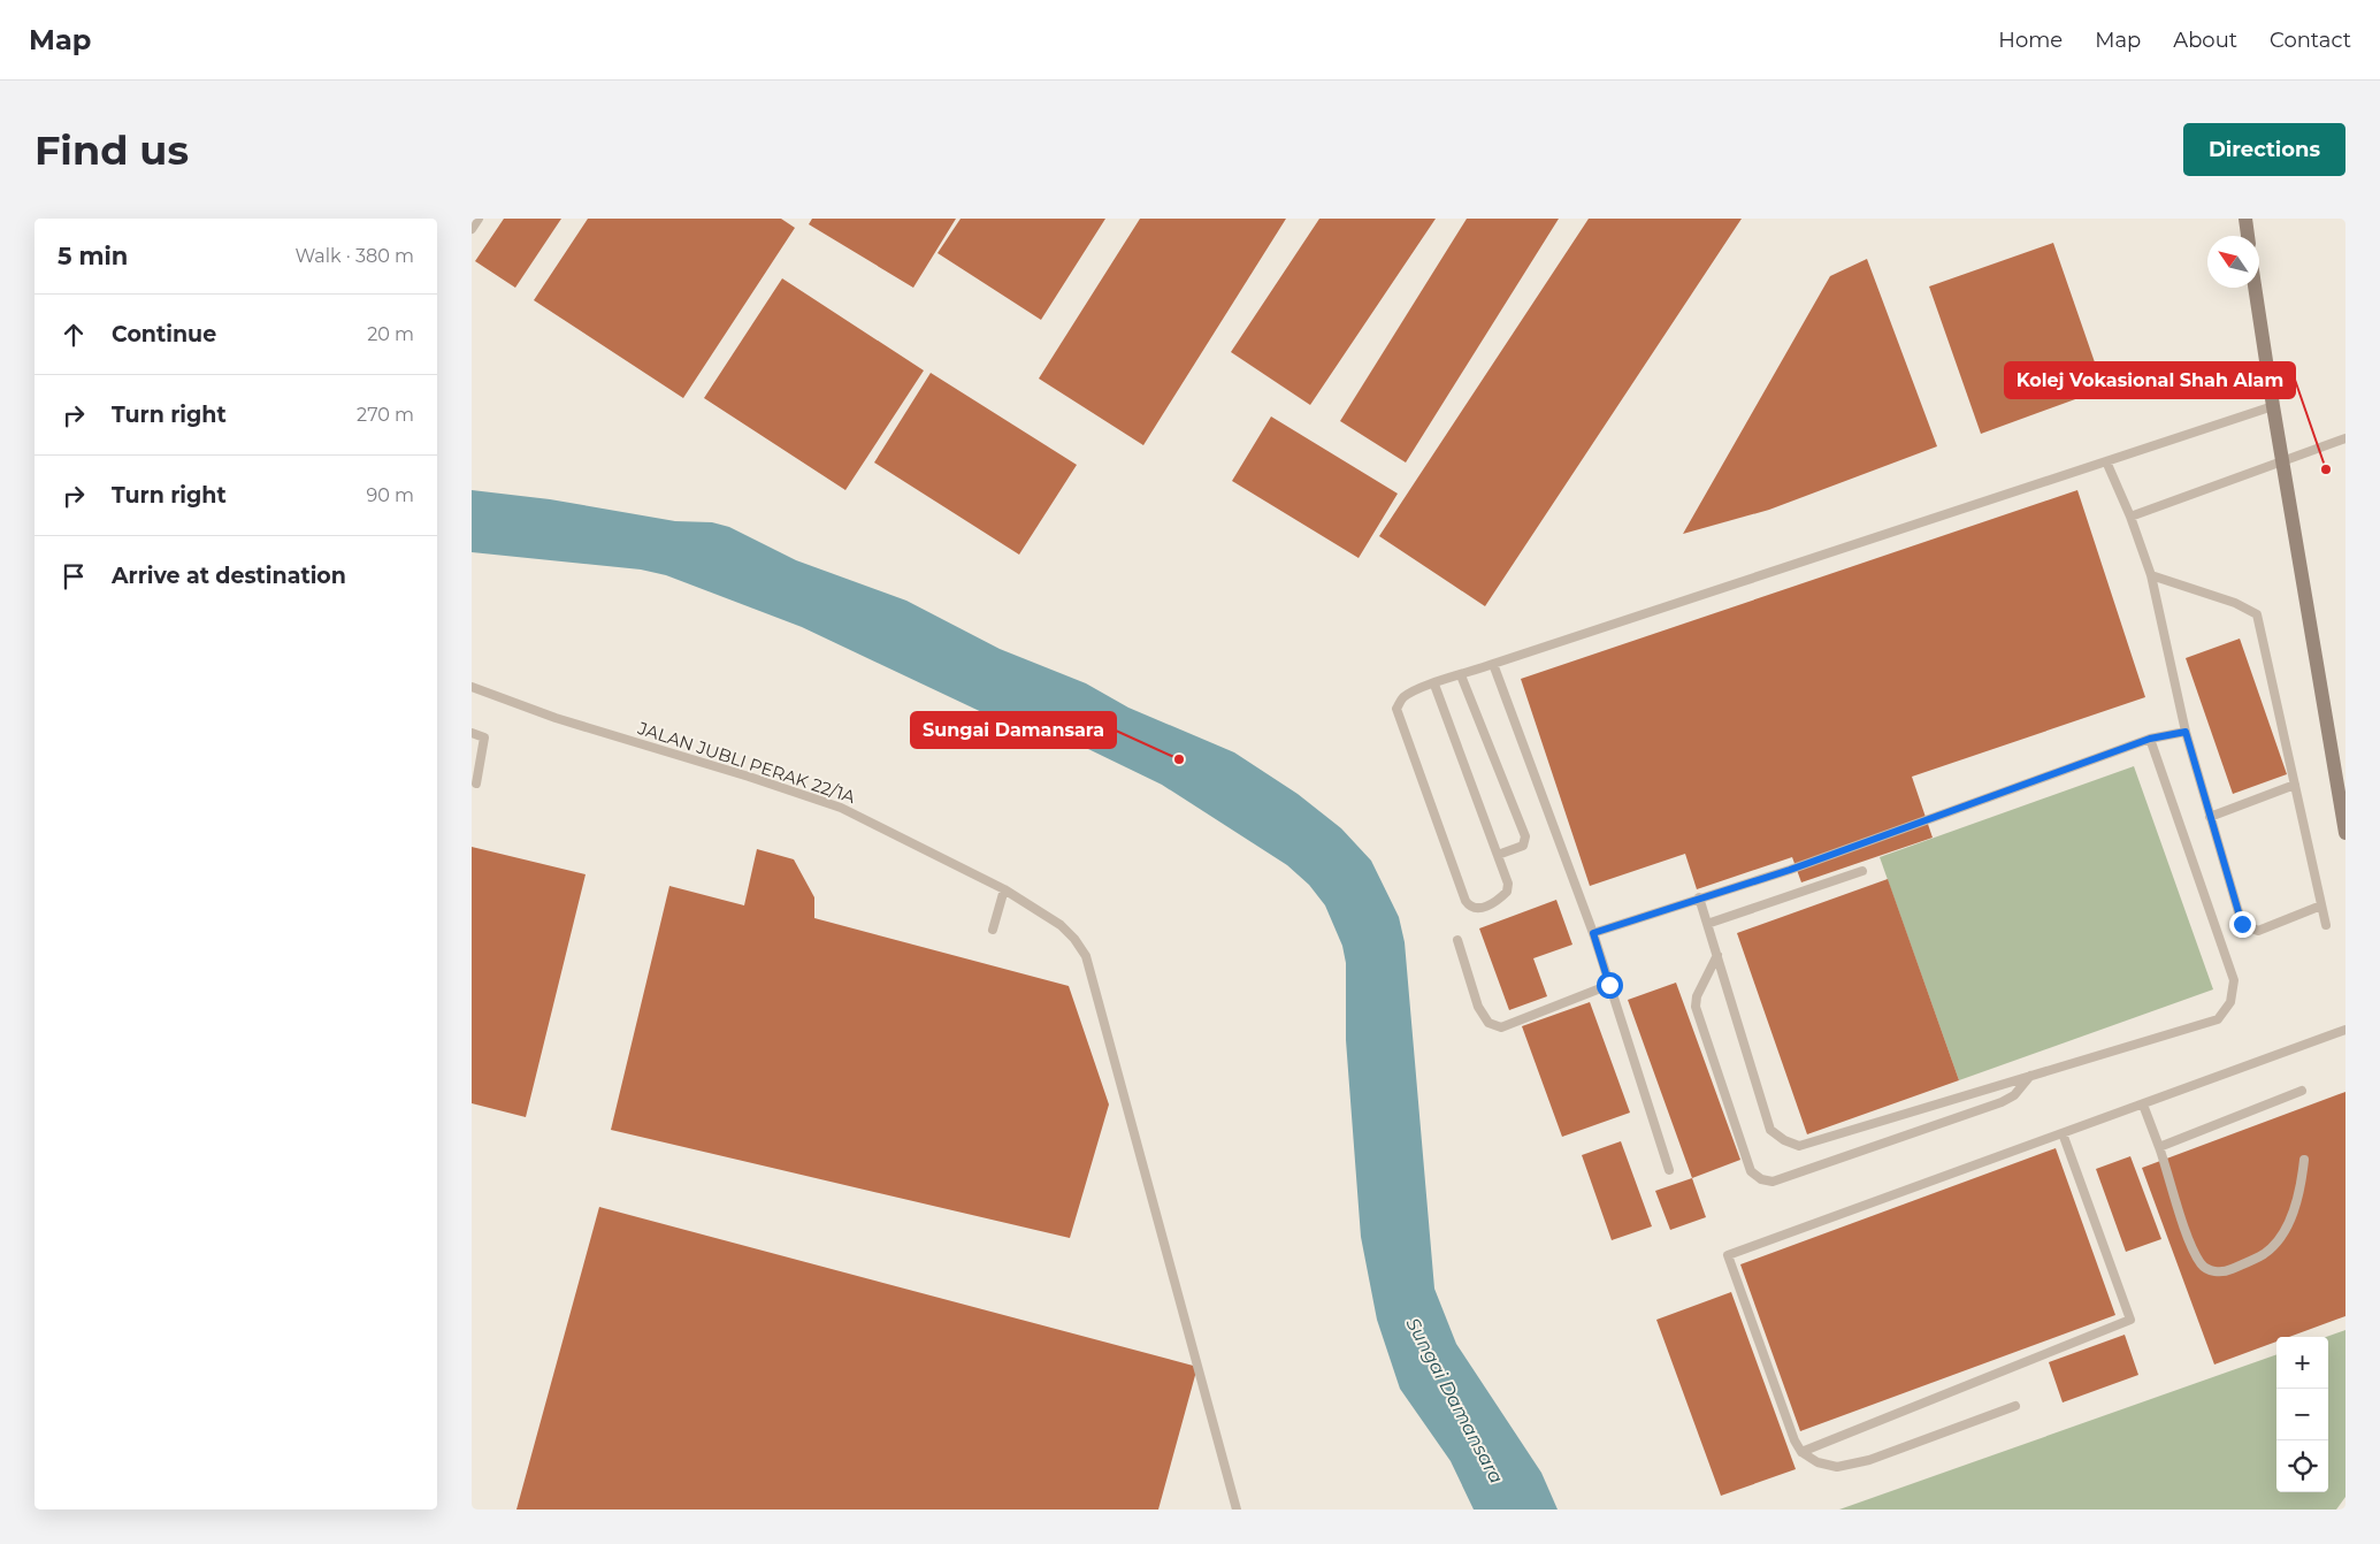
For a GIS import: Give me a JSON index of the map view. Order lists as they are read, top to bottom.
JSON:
{
  "streets": {
    "lane": ["JALAN JUBLI PERAK 22/1A"]
  },
  "water": ["Sungai Damansara"],
  "places": ["Kolej Vokasional Shah Alam", "Sungai Damansara"],
  "north": "top left",
  "page": {
    "header": "Map",
    "nav": [
      "Home",
      "Map",
      "About",
      "Contact"
    ],
    "buttons": "Directions",
    "title": "Find us",
    "heading": ["5 min", "Walk · 380 m"],
    "list": [
      ["Continue", "20 m"],
      ["Turn right", "270 m"],
      ["Turn right", "90 m"],
      "Arrive at destination"
    ],
    "map_buttons": ["+", "−"]
  }
}
